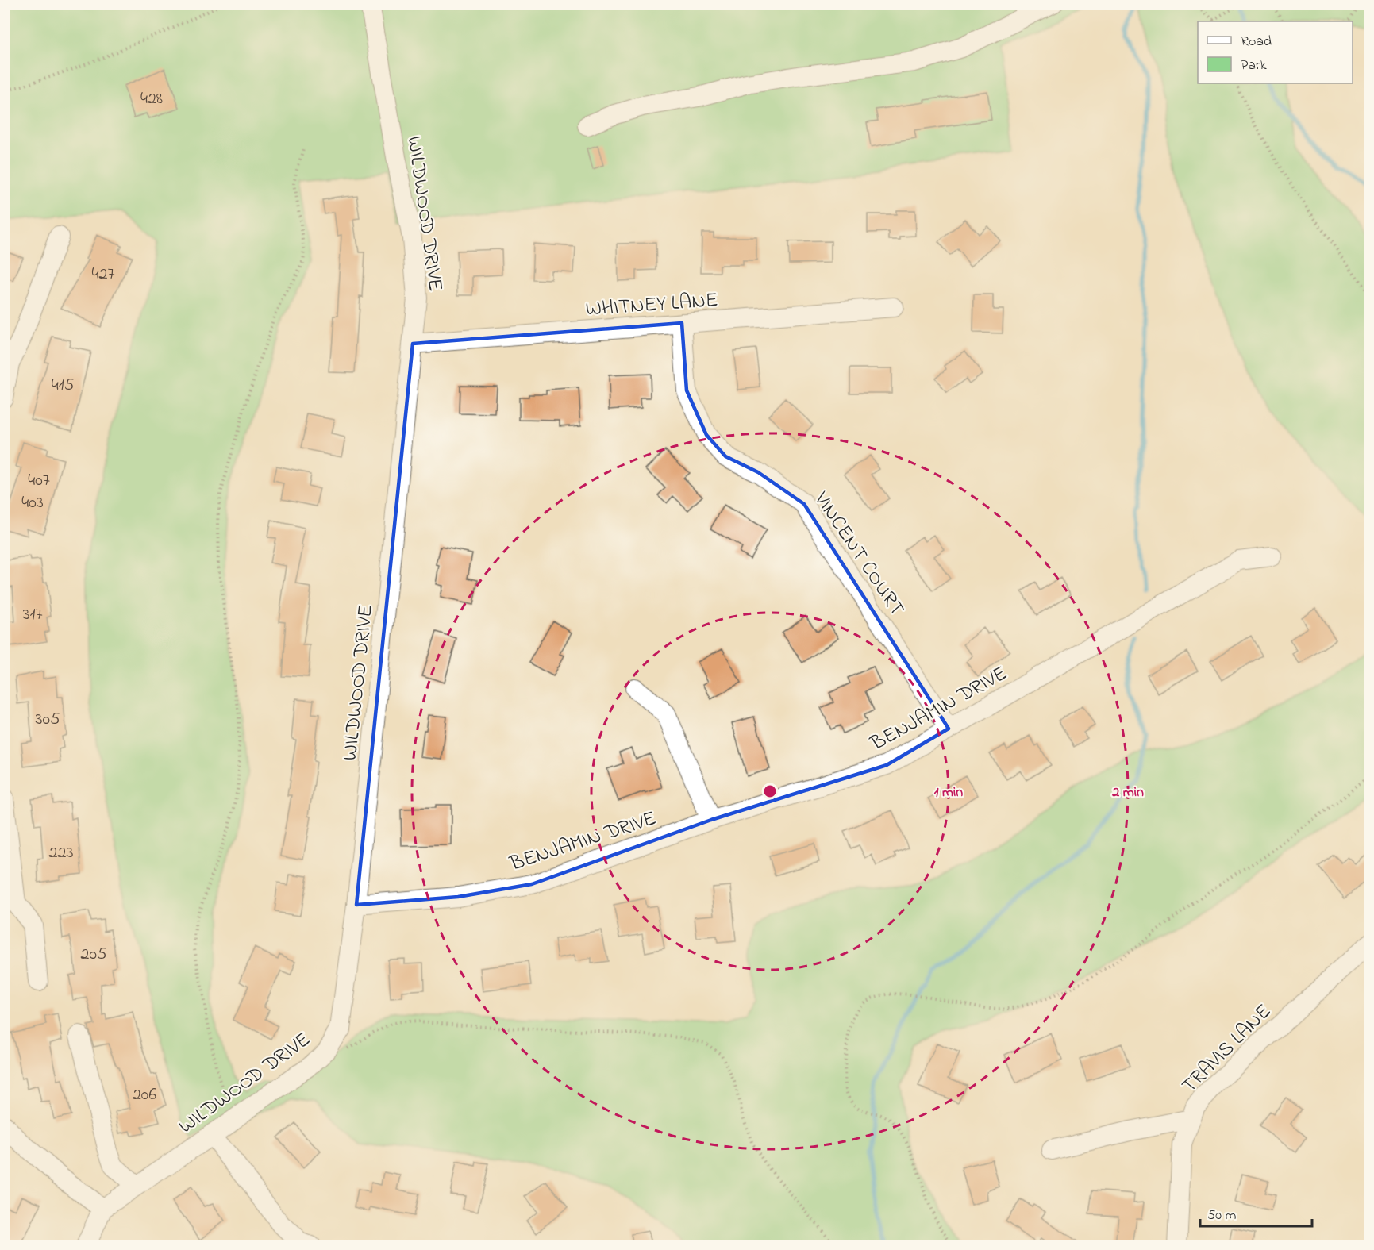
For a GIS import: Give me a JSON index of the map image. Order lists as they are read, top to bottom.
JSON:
{
  "streets": {
    "street": [
      "WILDWOOD DRIVE",
      "WHITNEY LANE",
      "VINCENT COURT",
      "BENJAMIN DRIVE",
      "TRAVIS LANE"
    ]
  },
  "crossings": [
    ["WILDWOOD DRIVE", "WHITNEY LANE"],
    ["WILDWOOD DRIVE", "BENJAMIN DRIVE"],
    ["WHITNEY LANE", "VINCENT COURT"],
    ["VINCENT COURT", "BENJAMIN DRIVE"]
  ],
  "house_numbers": [
    "428",
    "427",
    "415",
    "407",
    "403",
    "317",
    "305",
    "223",
    "205",
    "206"
  ],
  "legend": ["Road", "Park"],
  "scale_bar": "50 m",
  "rings": ["1 min", "2 min"]
}
